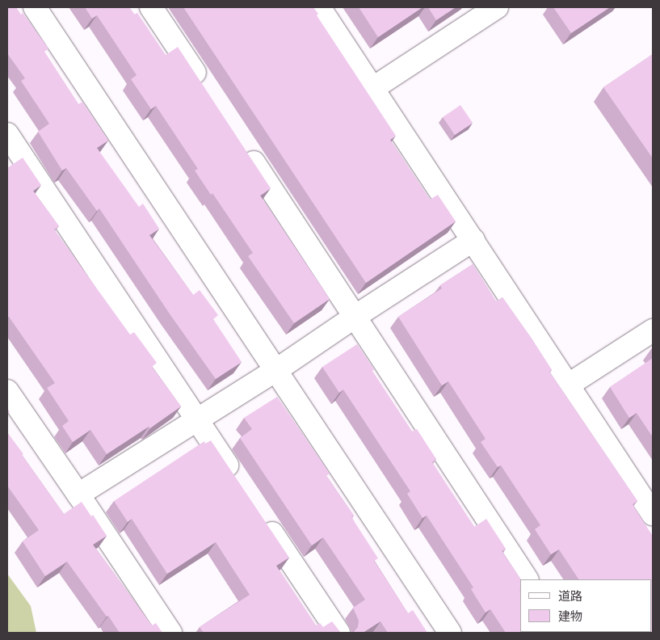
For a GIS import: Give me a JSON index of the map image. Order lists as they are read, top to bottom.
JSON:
{
  "legend": ["道路", "建物"]
}
